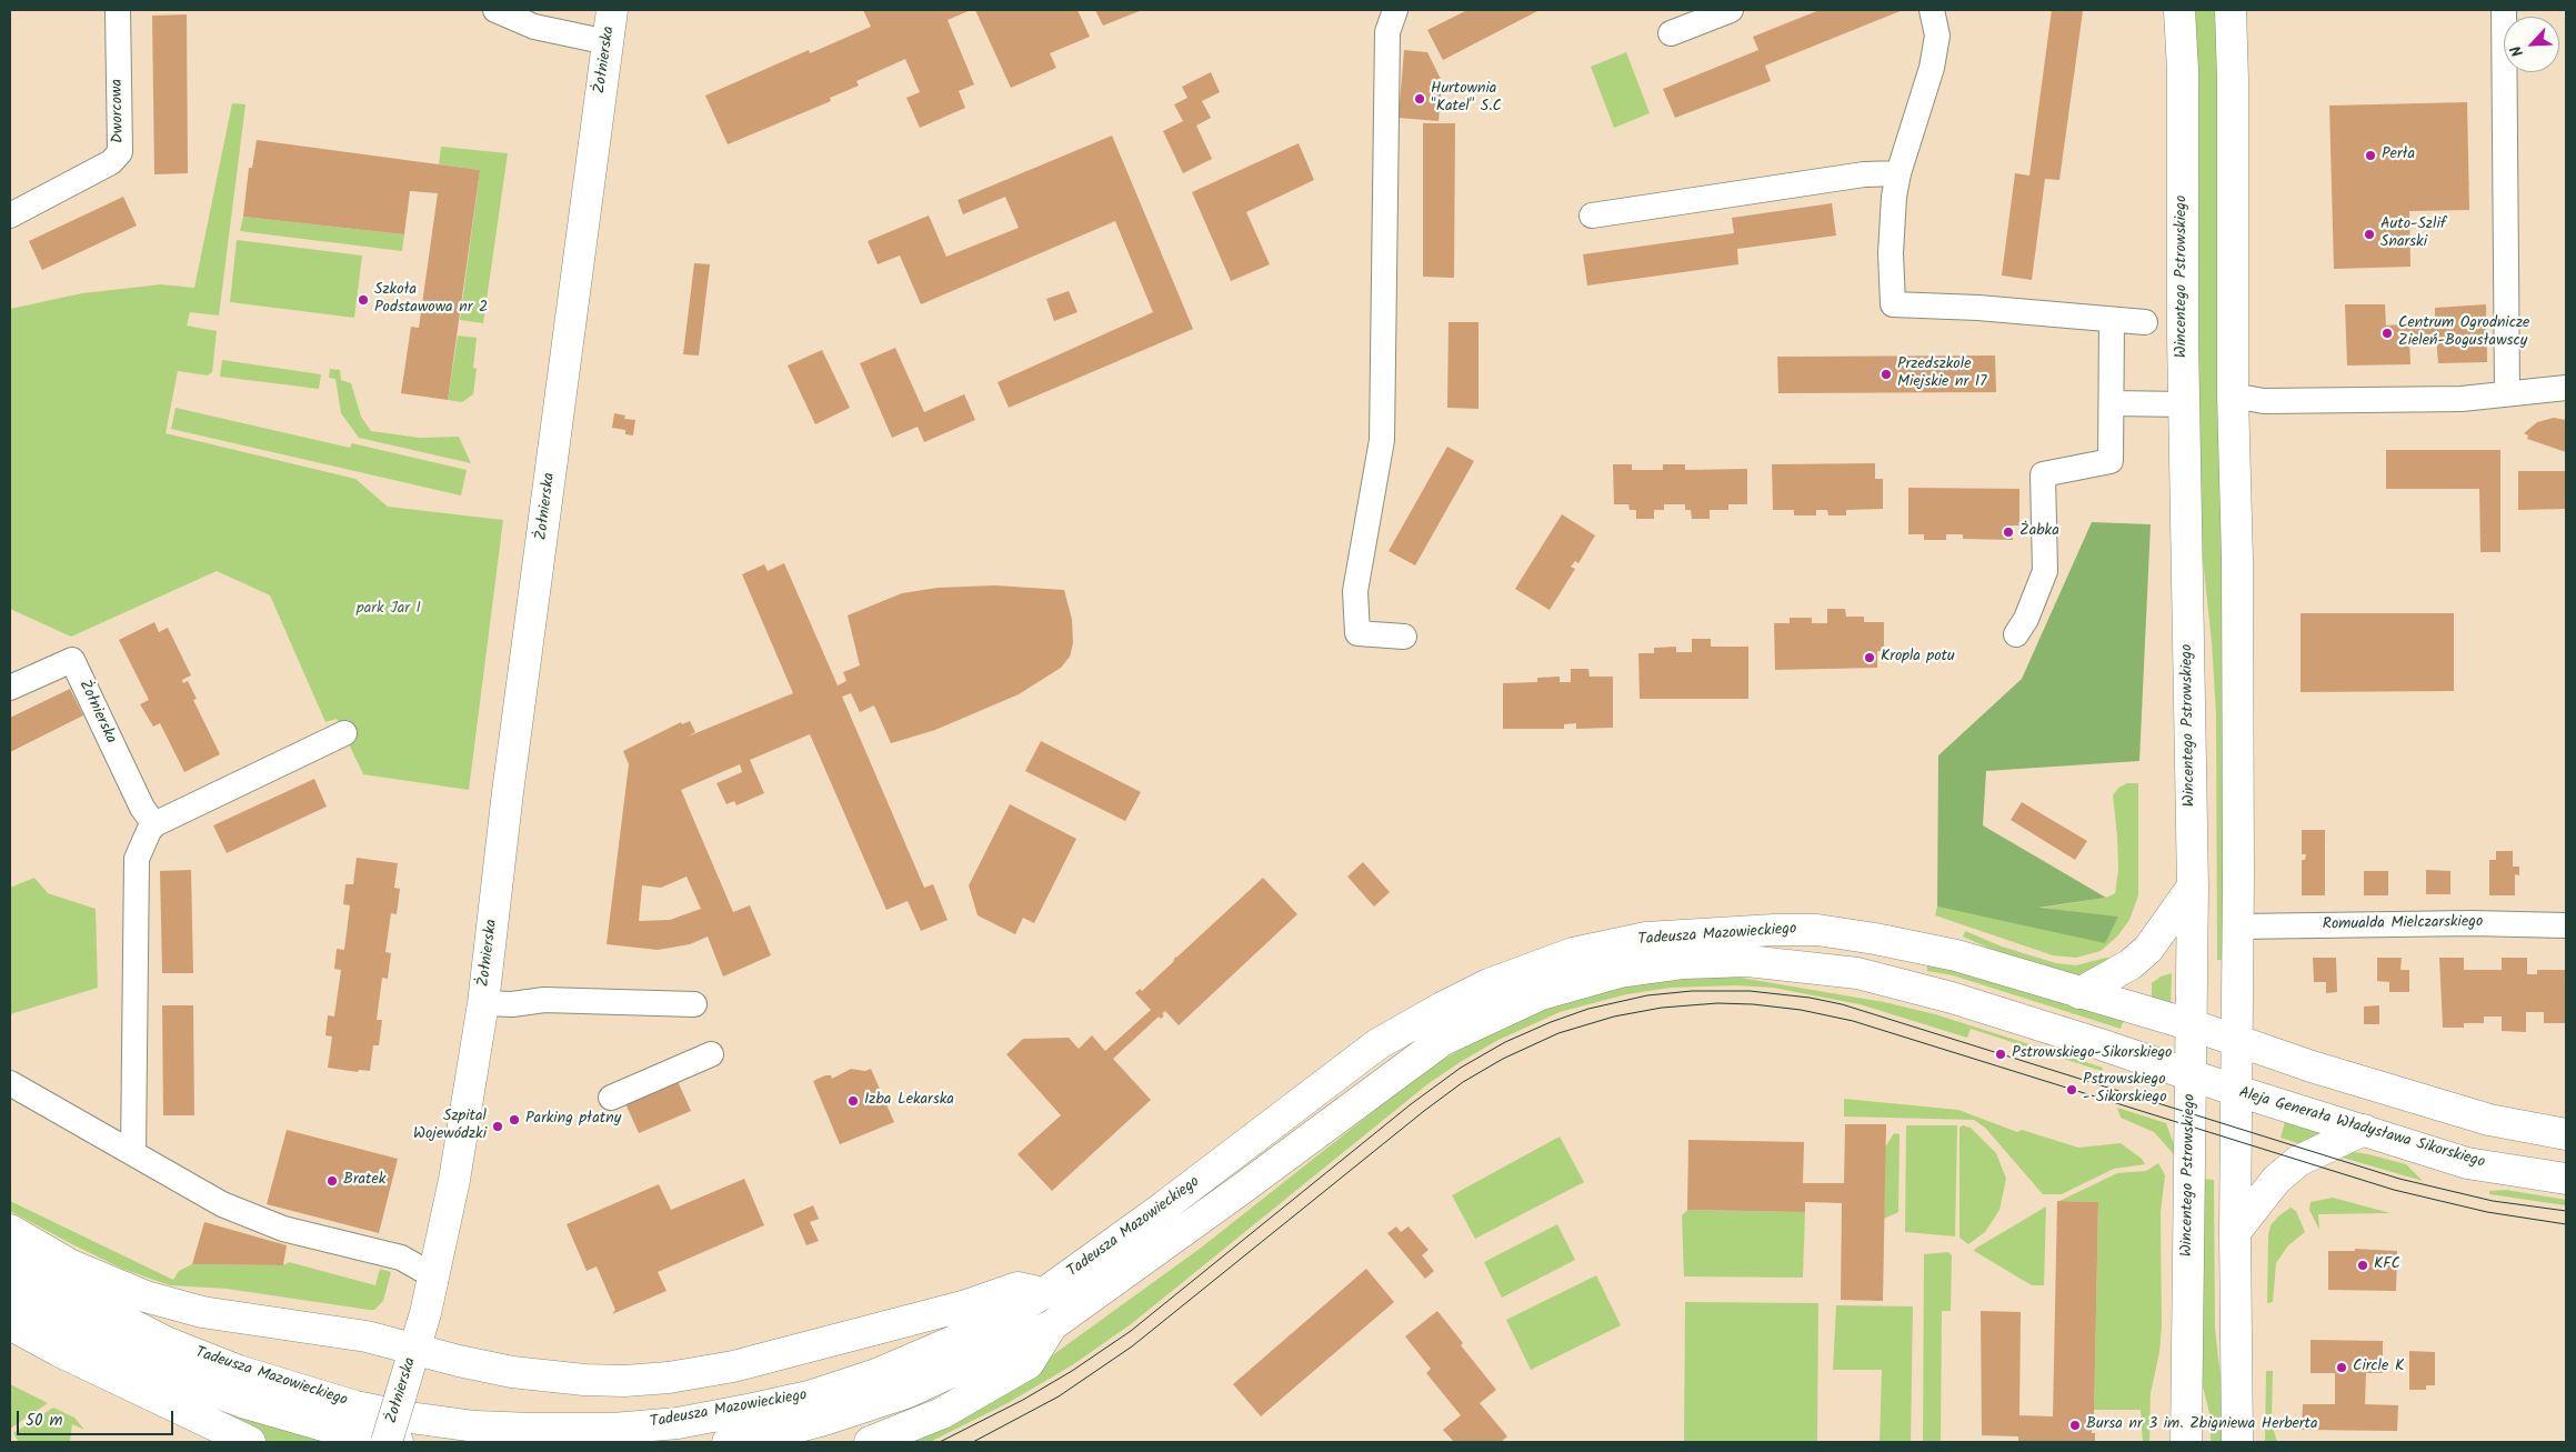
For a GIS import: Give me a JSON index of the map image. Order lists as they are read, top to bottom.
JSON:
{
  "streets": {
    "street": [
      "Żołnierska",
      "Dworcowa",
      "Wincentego Pstrowskiego",
      "Romualda Mielczarskiego",
      "Tadeusza Mazowieckiego",
      "Aleja Generała Władysława Sikorskiego"
    ]
  },
  "crossings": [
    ["Wincentego Pstrowskiego", "Tadeusza Mazowieckiego"],
    ["Wincentego Pstrowskiego", "Aleja Generała Władysława Sikorskiego"],
    ["Tadeusza Mazowieckiego", "Aleja Generała Władysława Sikorskiego"]
  ],
  "parks": ["park Jar I"],
  "places": [
    "Hurtownia \"Katel\" S.C",
    "Perła",
    "Auto-Szlif Snarski",
    "Szkoła Podstawowa nr 2",
    "Centrum Ogrodnicze Zieleń-Bogusławscy",
    "Przedszkole Miejskie nr 17",
    "Żabka",
    "Kropla potu",
    "Pstrowskiego-Sikorskiego",
    "Pstrowskiego - Sikorskiego",
    "Izba Lekarska",
    "Parking płatny",
    "Szpital Wojewódzki",
    "Bratek",
    "KFC",
    "Circle K",
    "Bursa nr 3 im. Zbigniewa Herberta"
  ],
  "scale_bar": "50 m",
  "north": "bottom left"
}
